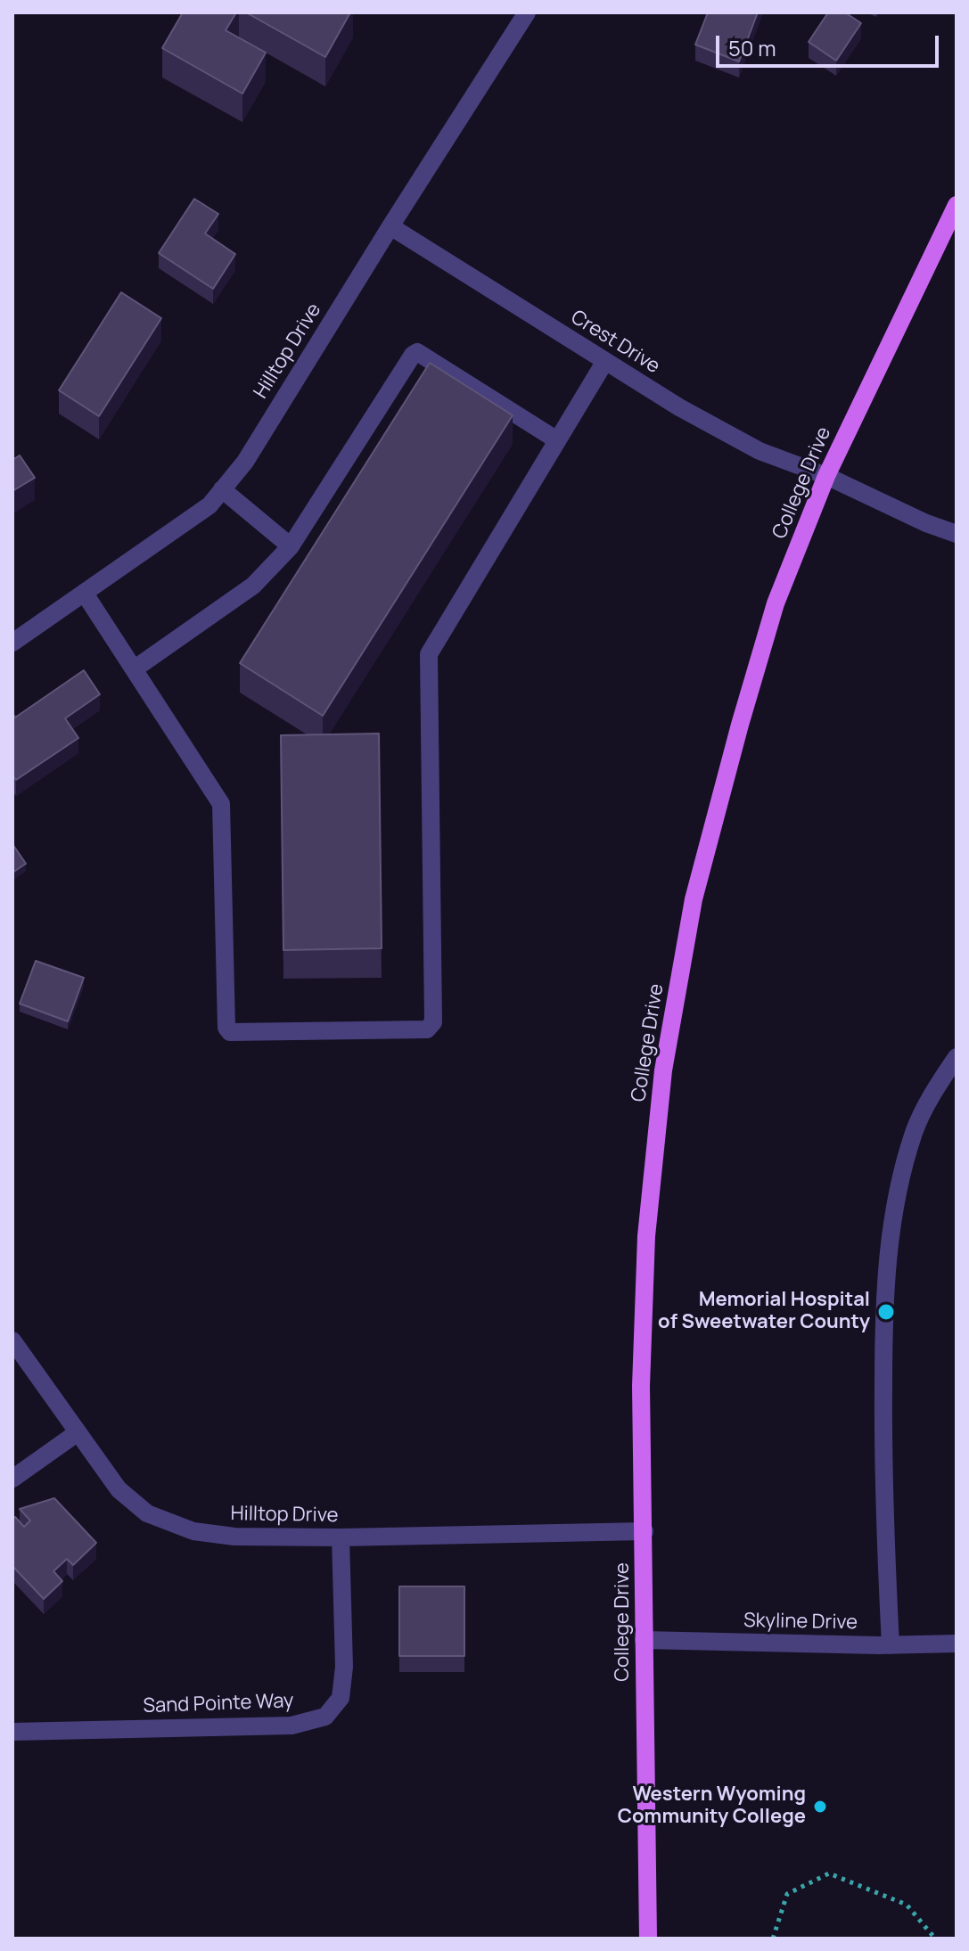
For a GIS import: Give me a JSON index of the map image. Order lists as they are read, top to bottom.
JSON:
{
  "streets": {
    "main road": ["College Drive"],
    "street": [
      "Crest Drive",
      "Hilltop Drive",
      "Skyline Drive",
      "Sand Pointe Way"
    ]
  },
  "crossings": [
    ["Crest Drive", "Hilltop Drive"],
    ["Crest Drive", "College Drive"],
    ["Hilltop Drive", "College Drive"],
    ["Hilltop Drive", "Sand Pointe Way"],
    ["College Drive", "Skyline Drive"]
  ],
  "places": ["Memorial Hospital of Sweetwater County", "Western Wyoming Community College"],
  "scale_bar": "50 m"
}
